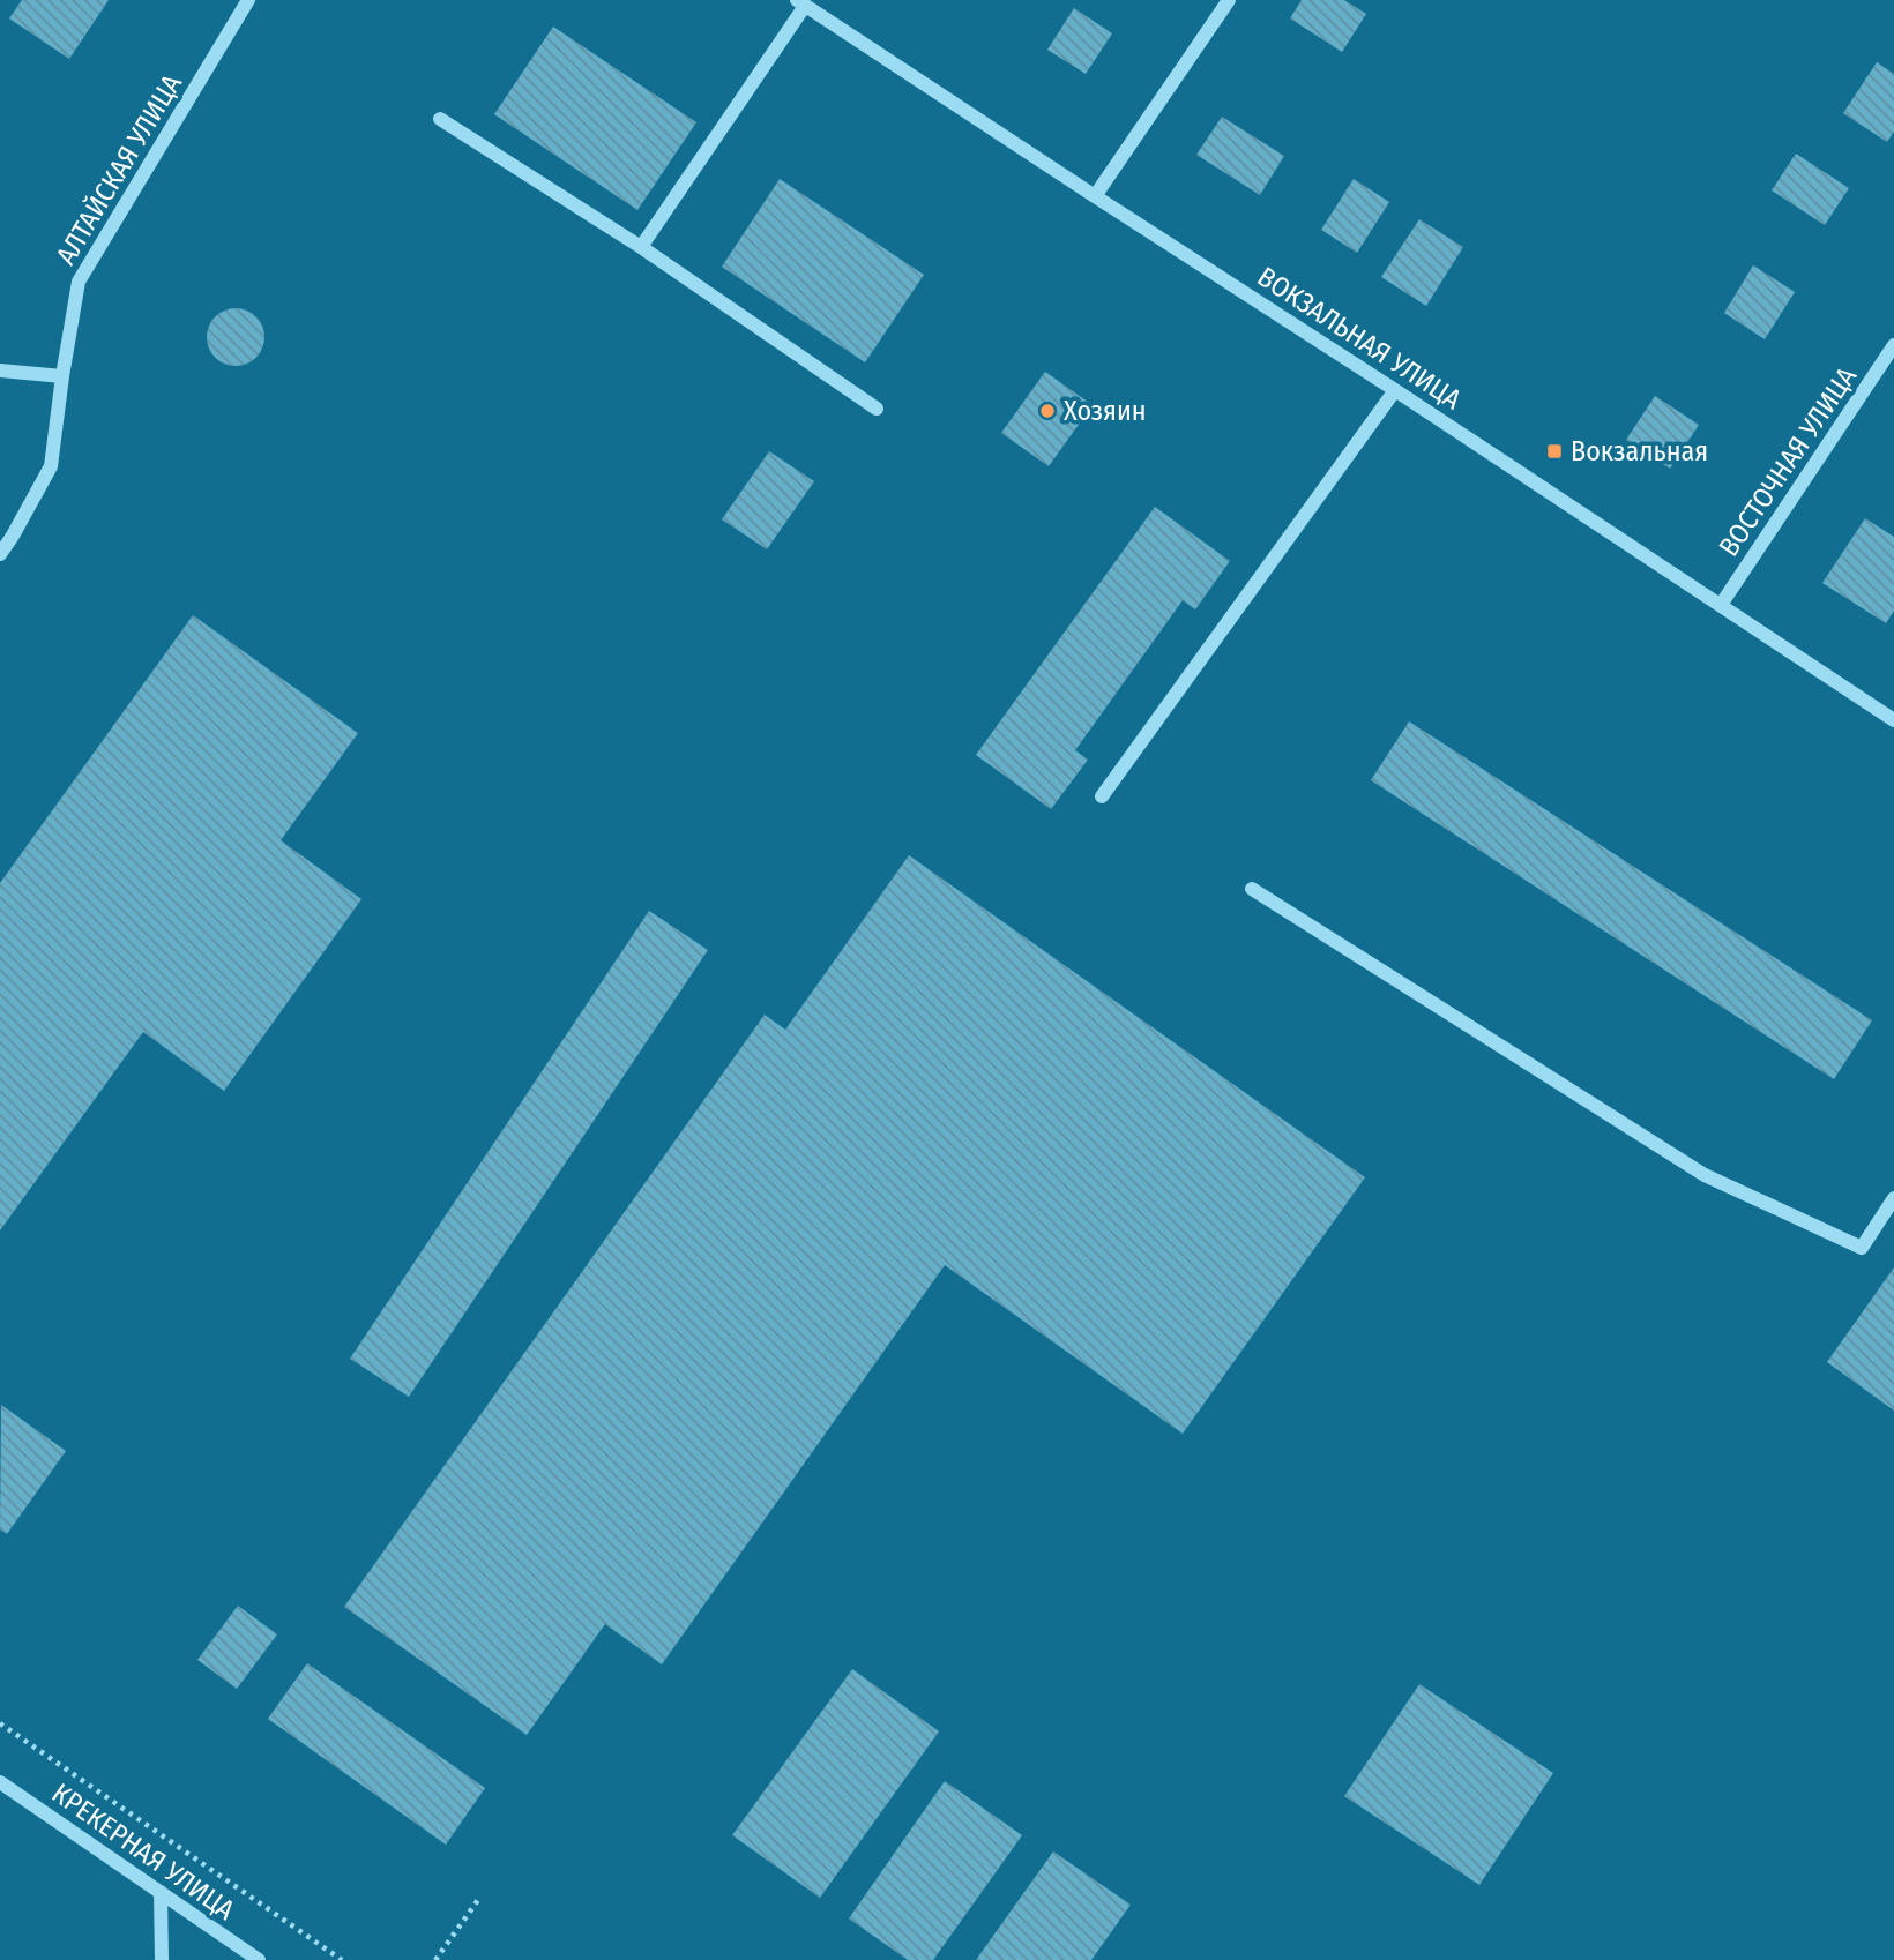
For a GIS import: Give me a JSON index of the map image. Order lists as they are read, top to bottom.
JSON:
{
  "streets": {
    "street": [
      "АЛТАЙСКАЯ УЛИЦА",
      "ВОКЗАЛЬНАЯ УЛИЦА",
      "ВОСТОЧНАЯ УЛИЦА",
      "КРЕКЕРНАЯ УЛИЦА"
    ]
  },
  "crossings": [
    ["ВОКЗАЛЬНАЯ УЛИЦА", "ВОСТОЧНАЯ УЛИЦА"]
  ],
  "places": {
    "other": ["Хозяин"],
    "transit": ["Вокзальная"]
  }
}
